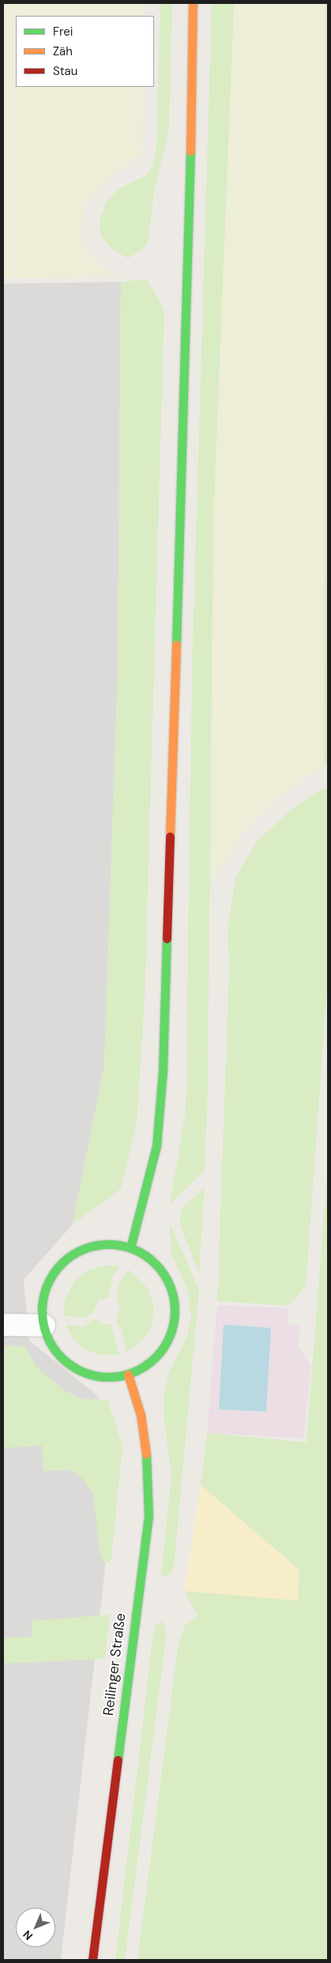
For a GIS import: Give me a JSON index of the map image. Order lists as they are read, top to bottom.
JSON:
{
  "streets": {
    "main road": ["Reilinger Straße"]
  },
  "legend": ["Frei", "Zäh", "Stau"],
  "north": "bottom left"
}
